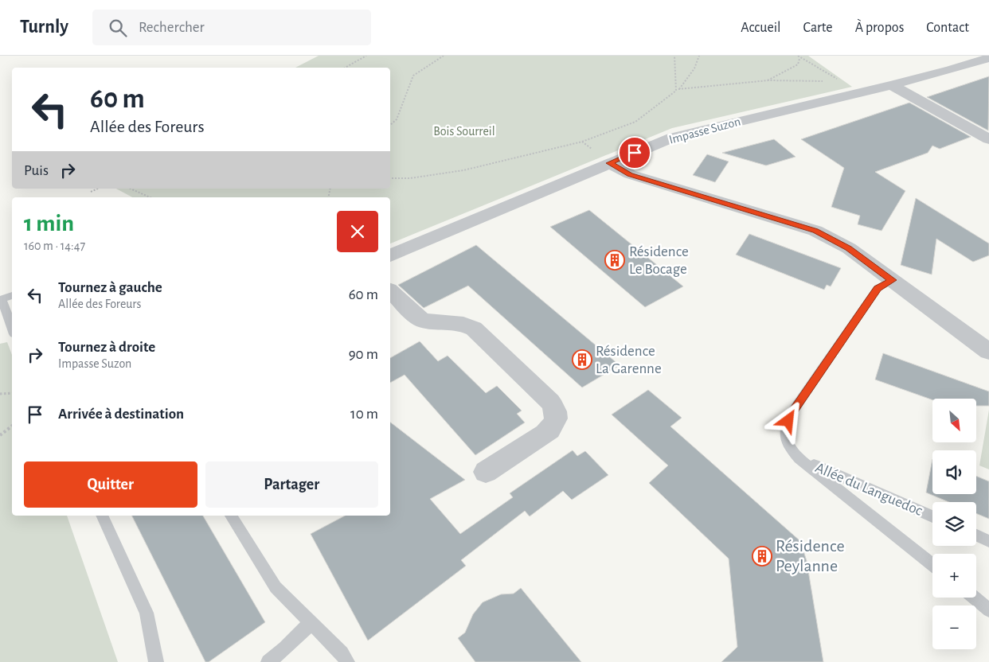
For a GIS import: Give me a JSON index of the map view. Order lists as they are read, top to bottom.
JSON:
{
  "streets": {
    "street": ["Impasse Suzon"],
    "lane": ["Allée du Languedoc"]
  },
  "parks": ["Bois Sourreil"],
  "places": {
    "building": ["Résidence Le Bocage", "Résidence La Garenne", "Résidence Peylanne"]
  },
  "north": "bottom right",
  "page": {
    "header": "Turnly",
    "search": "Rechercher",
    "nav": [
      "Accueil",
      "Carte",
      "À propos",
      "Contact"
    ],
    "turn": ["60 m", "Allée des Foreurs"],
    "then": "Puis",
    "heading": ["1 min", "160 m · 14:47"],
    "list": [
      {
        "name": "Tournez à gauche",
        "note": "Allée des Foreurs",
        "value": "60 m"
      },
      {
        "name": "Tournez à droite",
        "note": "Impasse Suzon",
        "value": "90 m"
      },
      {
        "name": "Arrivée à destination",
        "value": "10 m"
      }
    ],
    "map_buttons": ["+", "−"],
    "buttons": ["Quitter", "Partager"]
  }
}
